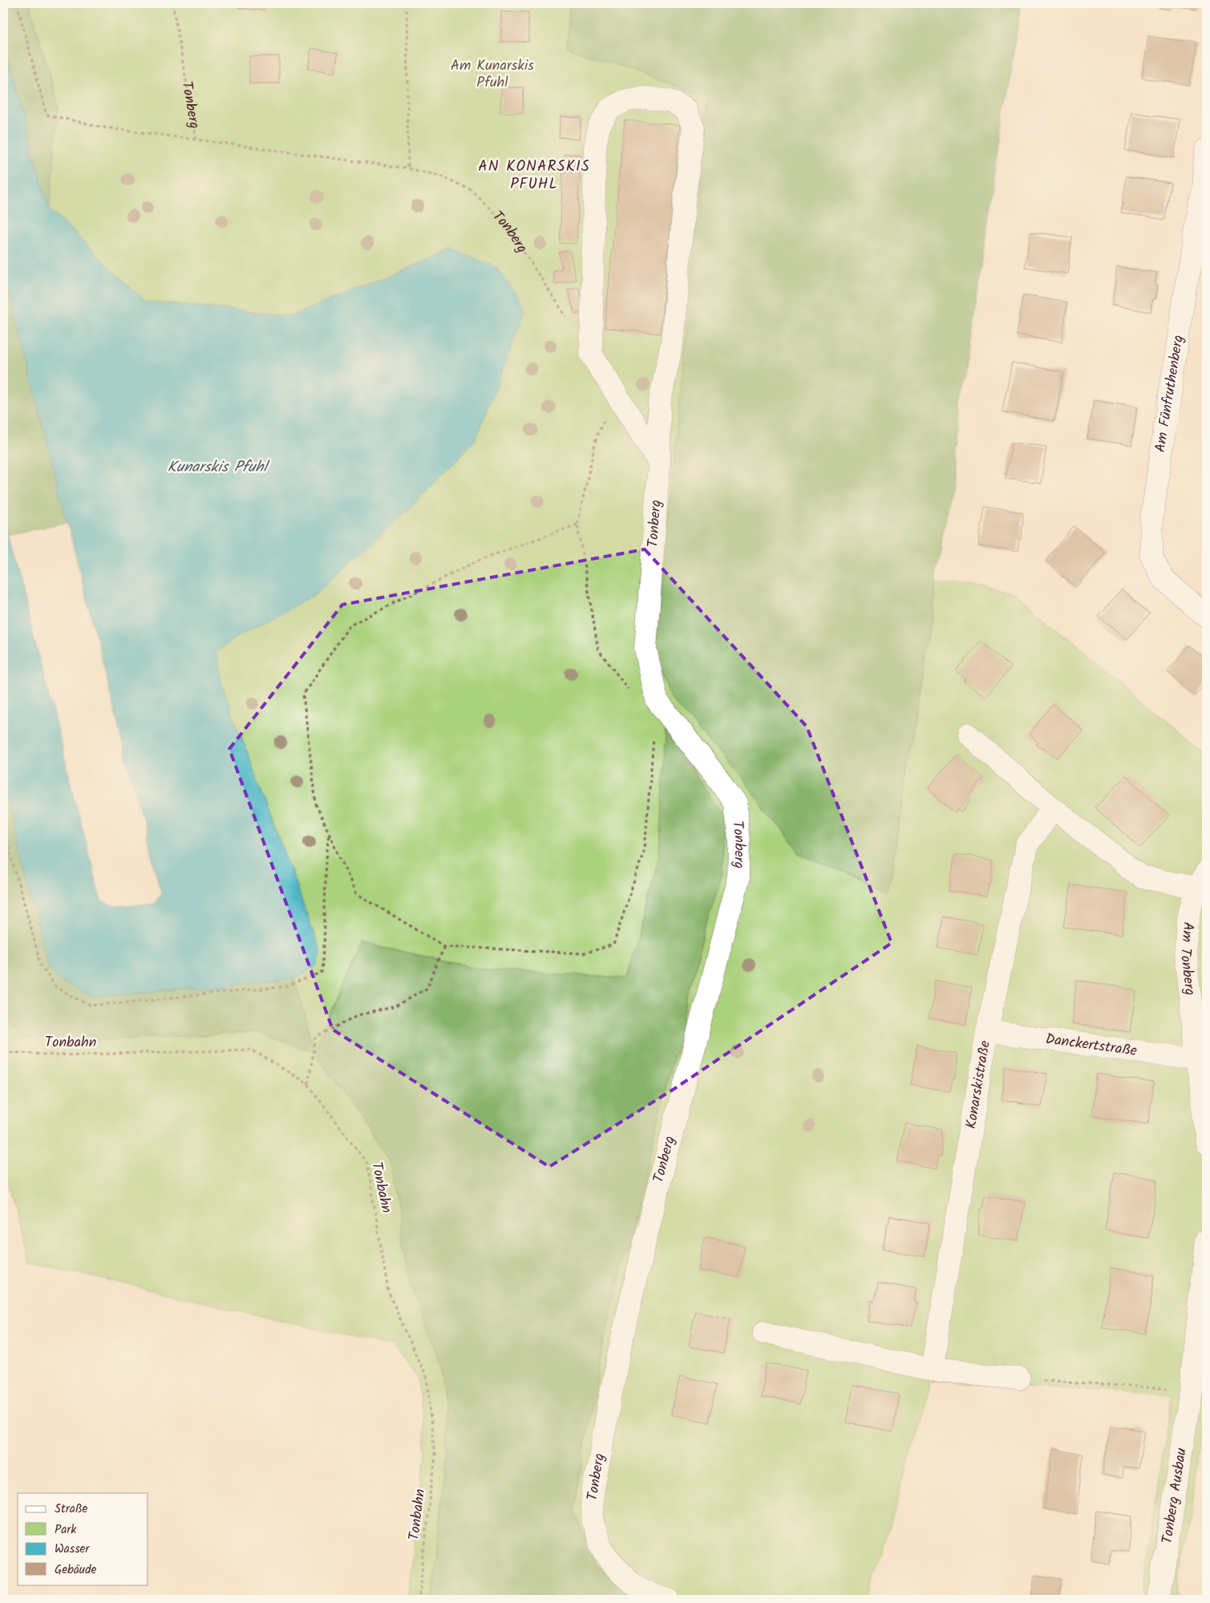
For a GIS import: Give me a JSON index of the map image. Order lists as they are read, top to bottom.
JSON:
{
  "streets": {
    "street": [
      "Tonberg",
      "Am Fünfruthenberg",
      "Am Tonberg",
      "Danckertstraße",
      "Konarskistraße",
      "Tonberg Ausbau"
    ],
    "path": ["Tonbahn"]
  },
  "crossings": [
    ["Am Tonberg", "Danckertstraße"],
    ["Danckertstraße", "Konarskistraße"]
  ],
  "districts": ["AN KONARSKIS PFUHL"],
  "water": ["Kunarskis Pfuhl"],
  "parks": ["Am Kunarskis Pfuhl"],
  "legend": [
    "Straße",
    "Park",
    "Wasser",
    "Gebäude"
  ]
}
